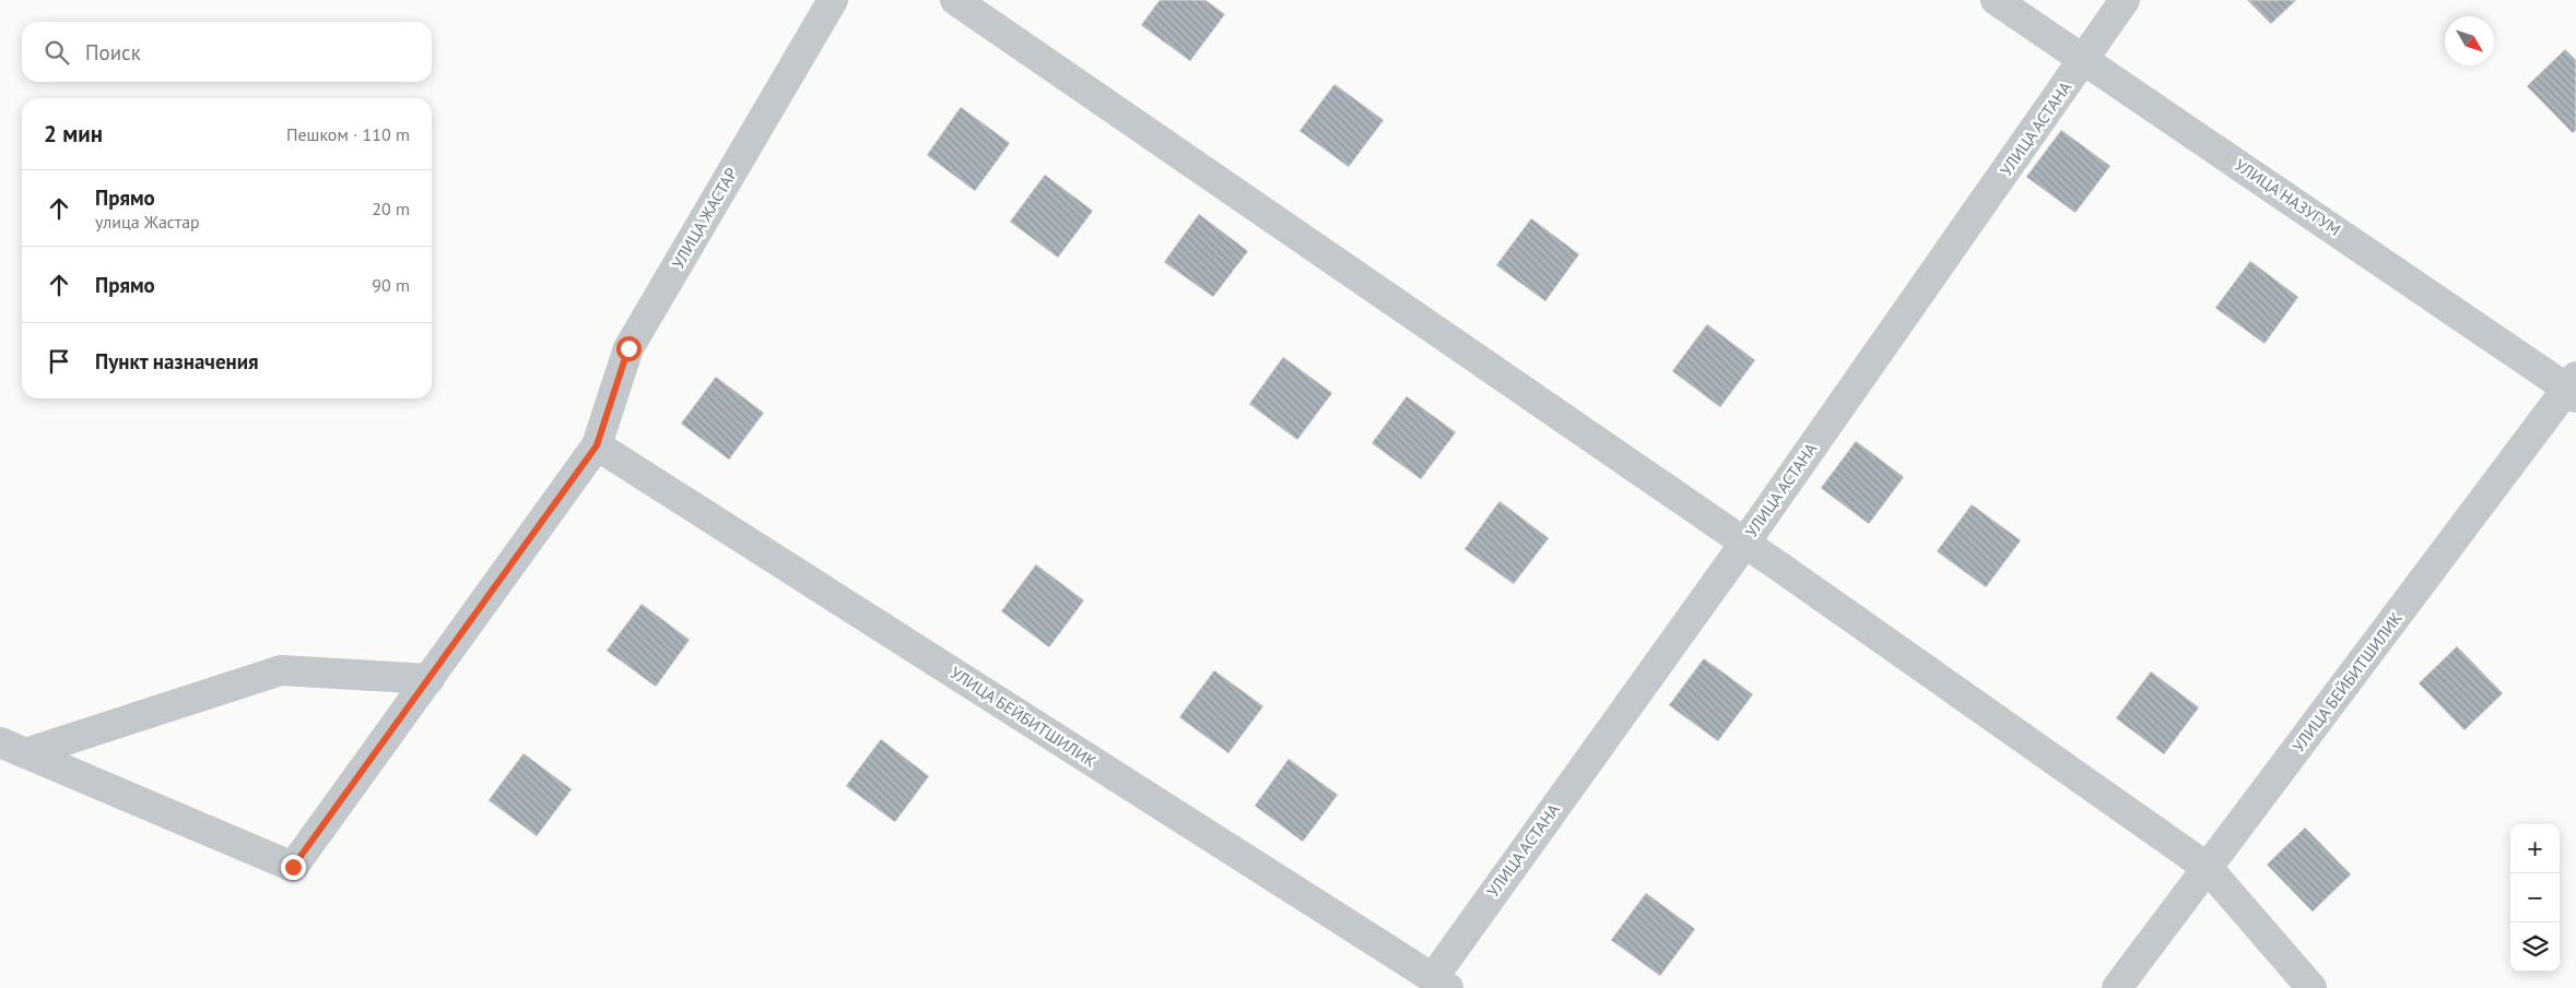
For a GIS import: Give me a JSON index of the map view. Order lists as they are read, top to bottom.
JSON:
{
  "streets": {
    "street": [
      "УЛИЦА АСТАНА",
      "УЛИЦА НАЗУГУМ",
      "УЛИЦА ЖАСТАР",
      "УЛИЦА БЕЙБИТШИЛИК"
    ]
  },
  "crossings": [
    ["УЛИЦА АСТАНА", "УЛИЦА НАЗУГУМ"],
    ["УЛИЦА АСТАНА", "УЛИЦА БЕЙБИТШИЛИК"],
    ["УЛИЦА НАЗУГУМ", "УЛИЦА БЕЙБИТШИЛИК"],
    ["УЛИЦА ЖАСТАР", "УЛИЦА БЕЙБИТШИЛИК"]
  ],
  "north": "bottom right",
  "page": {
    "search": "Поиск",
    "heading": ["2 мин", "Пешком · 110 m"],
    "list": [
      ["Прямо", "улица Жастар", "20 m"],
      ["Прямо", "90 m"],
      "Пункт назначения"
    ],
    "map_buttons": ["+", "−"]
  }
}
